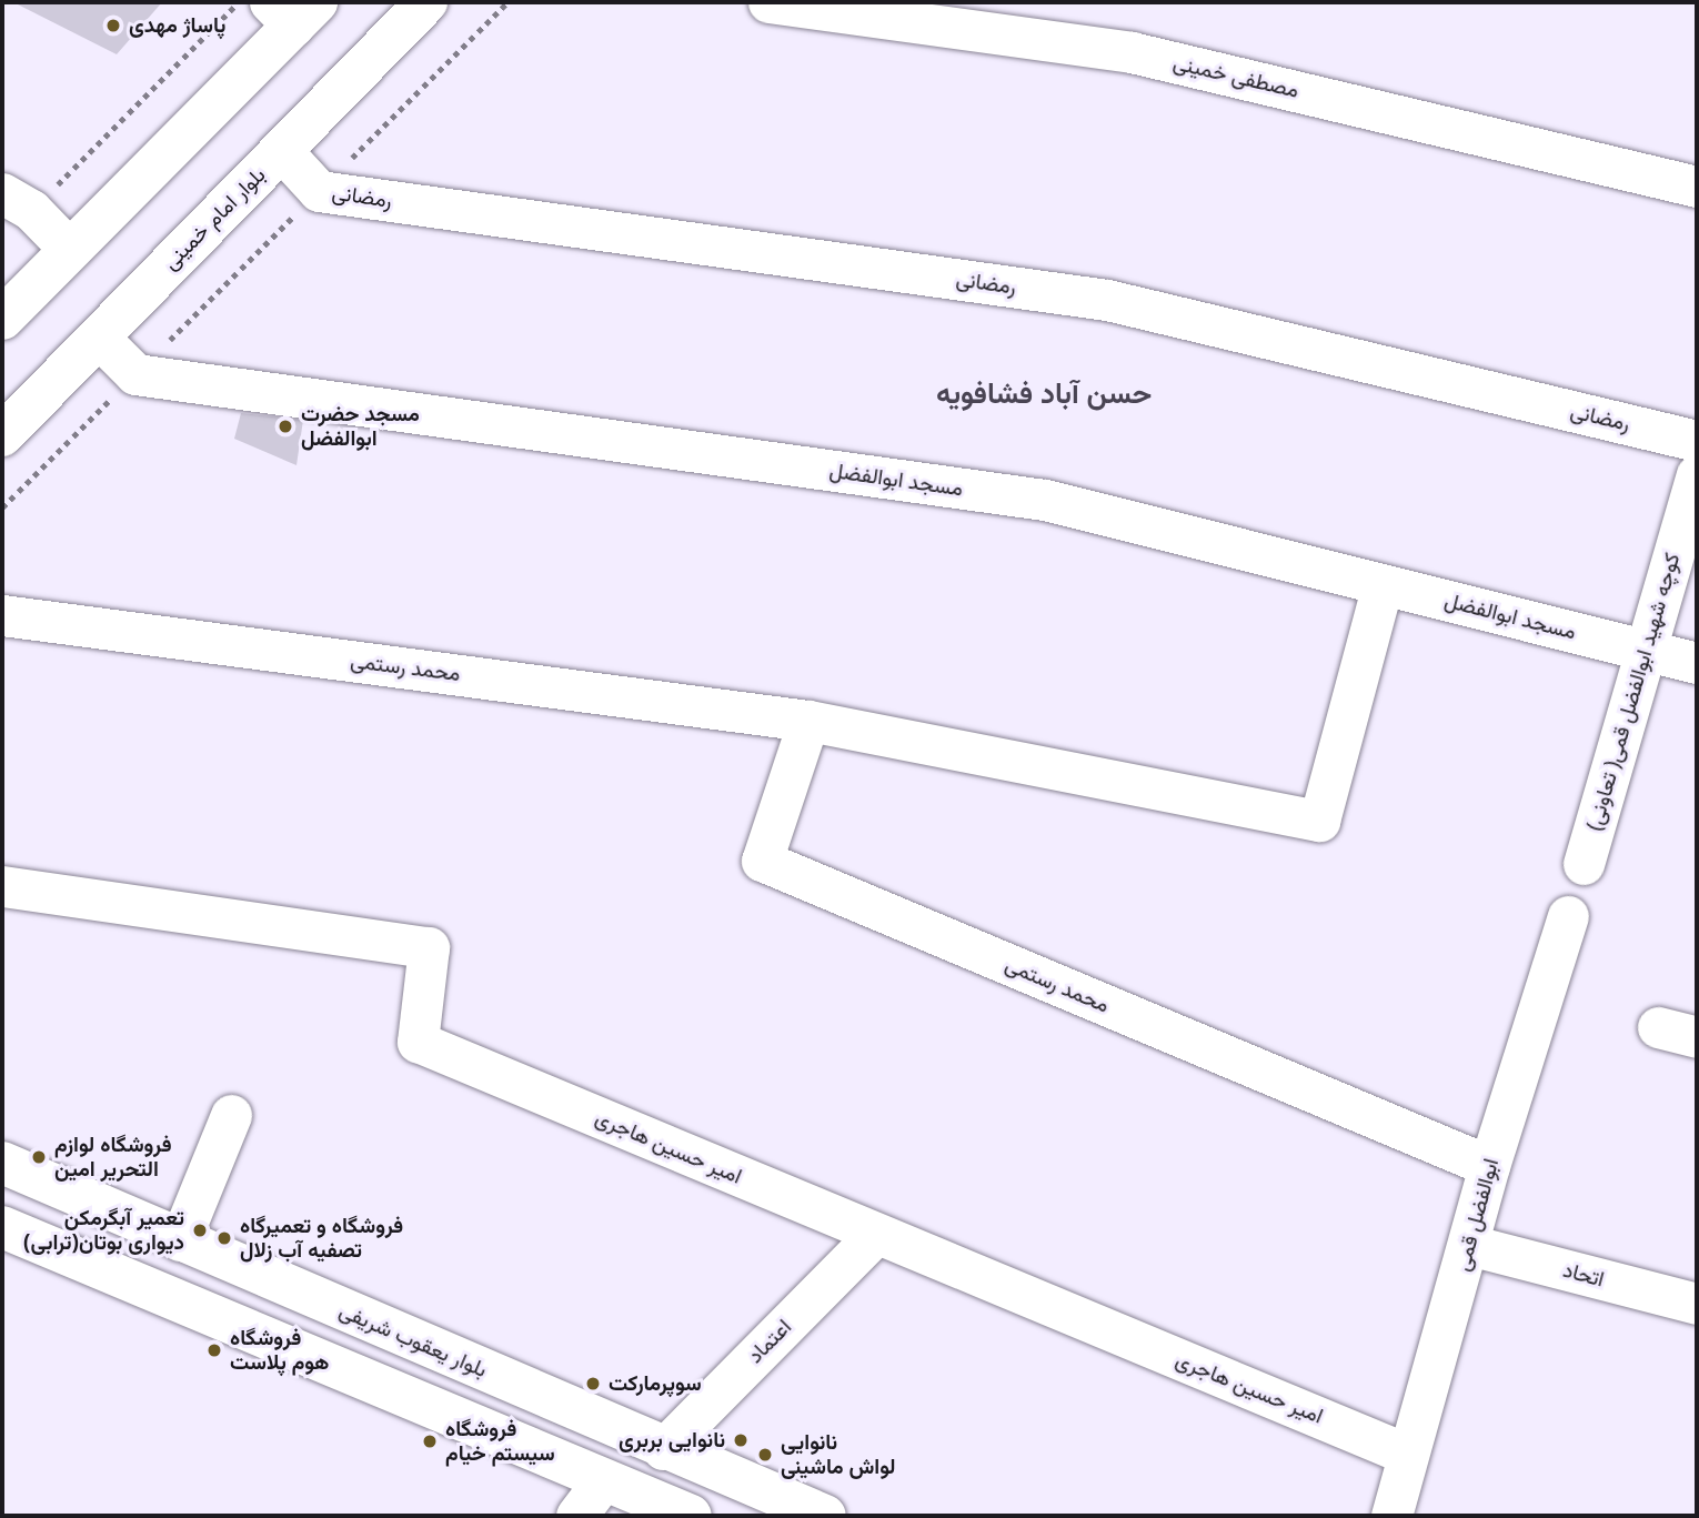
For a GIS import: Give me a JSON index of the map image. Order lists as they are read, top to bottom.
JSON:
{
  "streets": {
    "main road": ["بلوار امام خمینی", "بلوار یعقوب شریفی"],
    "street": [
      "مصطفی خمینی",
      "رمضانی",
      "مسجد ابوالفضل",
      "محمد رستمی",
      "کوچه شهید ابوالفضل قمی( تعاونی)",
      "امیر حسین هاجری",
      "ابوالفضل قمی",
      "اتحاد",
      "اعتماد"
    ]
  },
  "crossings": [
    ["رمضانی", "بلوار امام خمینی"],
    ["مسجد ابوالفضل", "محمد رستمی"],
    ["مسجد ابوالفضل", "کوچه شهید ابوالفضل قمی( تعاونی)"],
    ["محمد رستمی", "ابوالفضل قمی"],
    ["امیر حسین هاجری", "ابوالفضل قمی"],
    ["امیر حسین هاجری", "اعتماد"],
    ["ابوالفضل قمی", "اتحاد"],
    ["بلوار یعقوب شریفی", "اعتماد"]
  ],
  "districts": ["حسن آباد فشافویه"],
  "places": [
    "پاساژ مهدی",
    "مسجد حضرت ابوالفضل",
    "فروشگاه لوازم التحریر امین",
    "تعمیر آبگرمکن دیواری بوتان(ترابی)",
    "فروشگاه و تعمیرگاه تصفیه آب زلال",
    "فروشگاه هوم پلاست",
    "سوپرمارکت",
    "نانوایی بربری",
    "فروشگاه سیستم خیام",
    "نانوایی لواش ماشینی"
  ]
}
